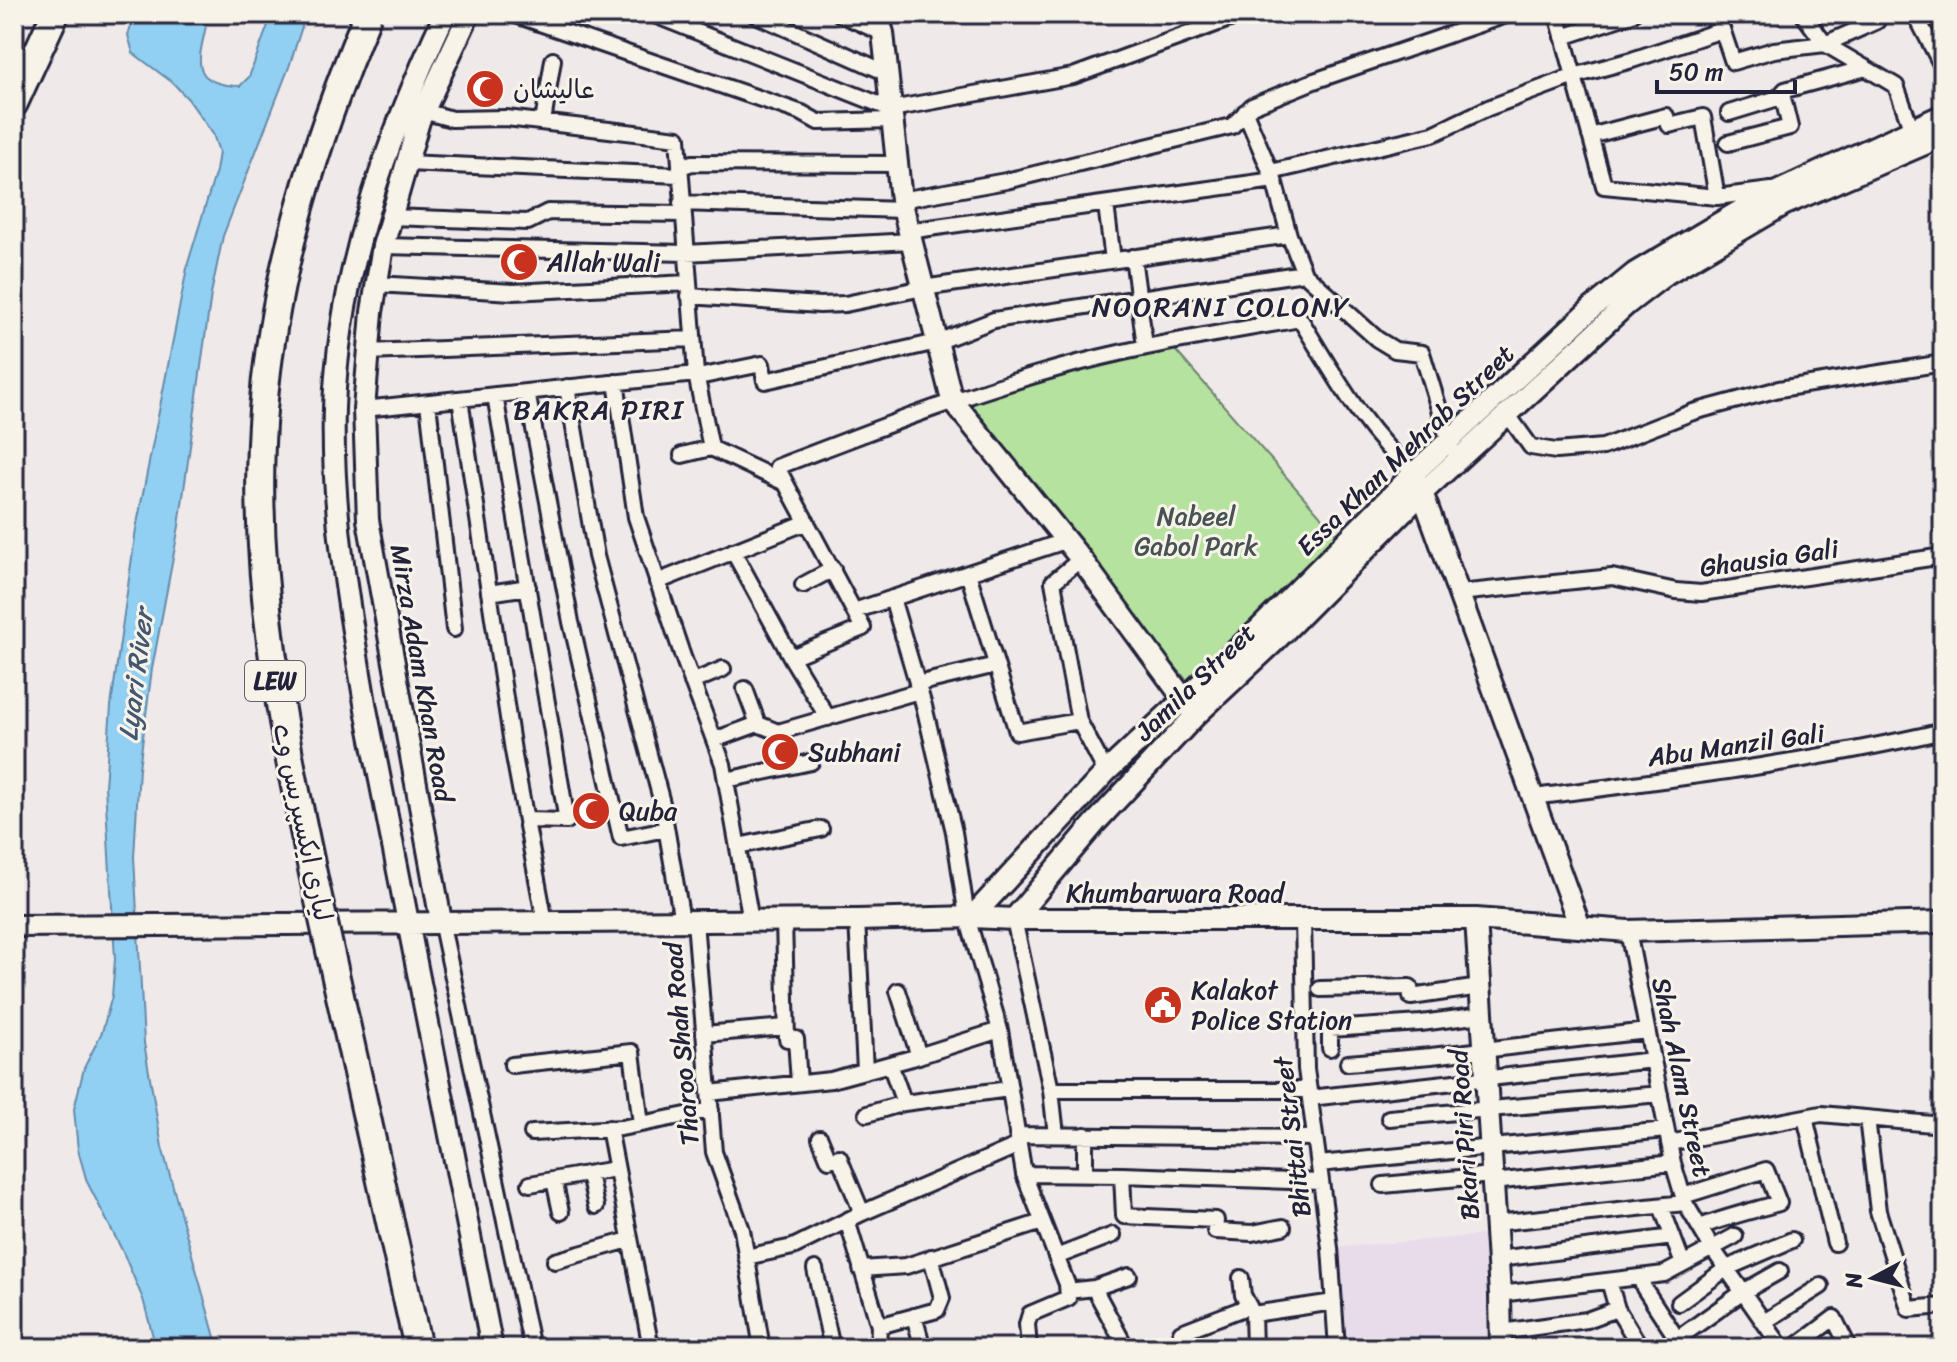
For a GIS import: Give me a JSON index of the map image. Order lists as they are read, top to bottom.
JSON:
{
  "streets": {
    "highway": ["LEW", "لیاری ایکسپریس وے"],
    "main road": [
      "Essa Khan Mehrab Street",
      "Mirza Adam Khan Road",
      "Jamila Street",
      "Khumbarwara Road",
      "Bkari Piri Road"
    ],
    "street": [
      "Ghausia Gali",
      "Abu Manzil Gali",
      "Tharoo Shah Road",
      "Shah Alam Street",
      "Bhittai Street"
    ]
  },
  "crossings": [
    ["Essa Khan Mehrab Street", "Jamila Street"],
    ["Essa Khan Mehrab Street", "Khumbarwara Road"],
    ["Mirza Adam Khan Road", "Khumbarwara Road"],
    ["Jamila Street", "Khumbarwara Road"],
    ["Khumbarwara Road", "Tharoo Shah Road"],
    ["Khumbarwara Road", "Shah Alam Street"],
    ["Khumbarwara Road", "Bkari Piri Road"],
    ["Khumbarwara Road", "Bhittai Street"]
  ],
  "districts": ["NOORANI COLONY", "BAKRA PIRI"],
  "water": ["Lyari River"],
  "parks": ["Nabeel Gabol Park"],
  "places": {
    "mosque": [
      "عالیشان",
      "Allah Wali",
      "Subhani",
      "Quba"
    ],
    "public building": ["Kalakot Police Station"]
  },
  "scale_bar": "50 m",
  "north": "left"
}
